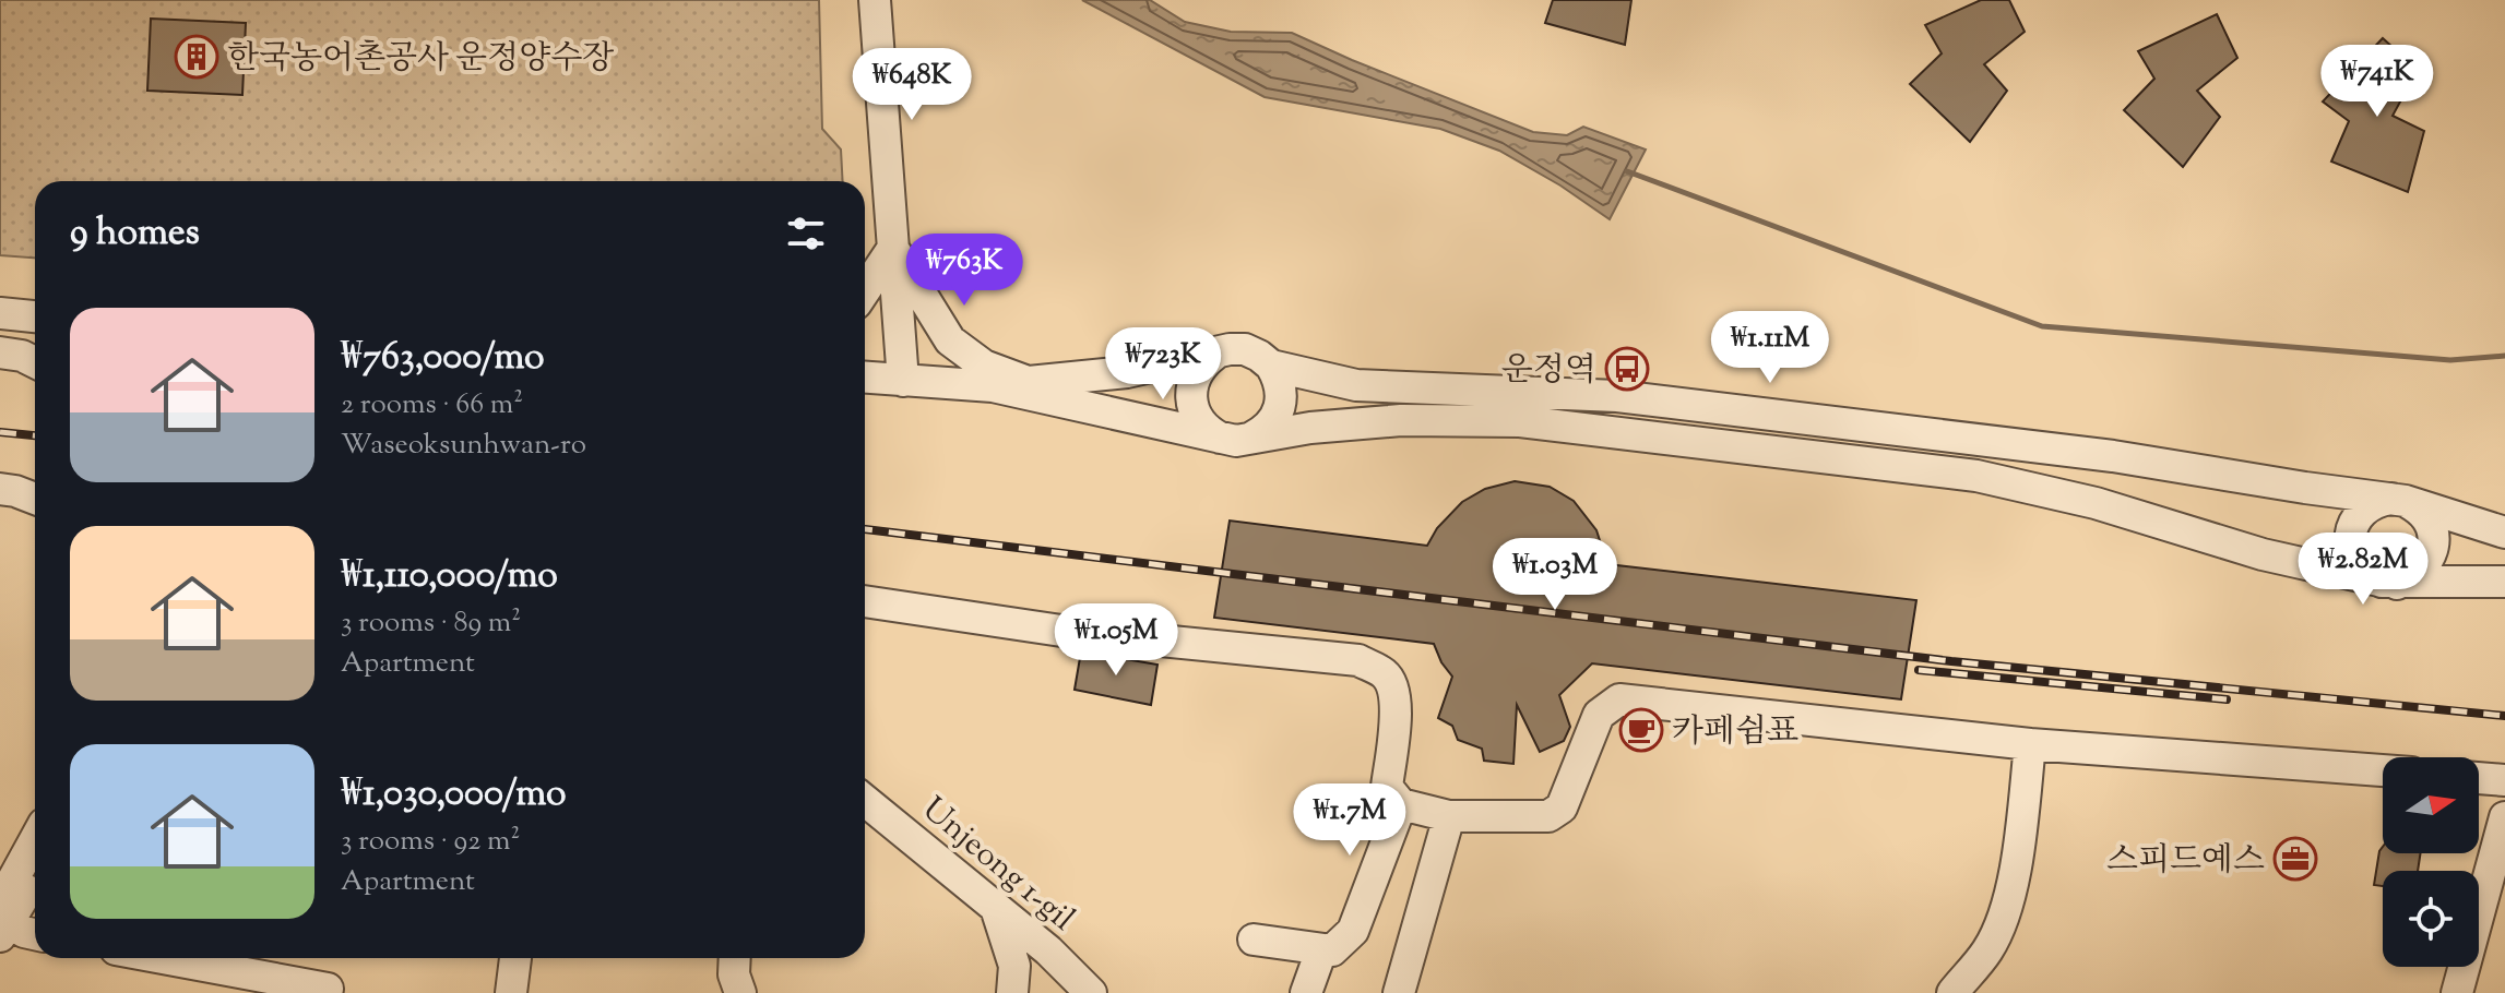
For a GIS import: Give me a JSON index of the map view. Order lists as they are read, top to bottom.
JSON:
{
  "streets": {
    "street": ["Unjeong 1-gil"]
  },
  "places": {
    "building": ["한국농어촌공사 운정양수장"],
    "bus stop": ["운정역"],
    "cafe": ["카페쉼표"],
    "office": ["스피드예스"]
  },
  "north": "right",
  "page": {
    "price": [
      "₩741K",
      "₩648K",
      "₩763K",
      "₩1.11M",
      "₩723K",
      "₩2.82M",
      "₩1.03M",
      "₩1.05M",
      "₩1.7M"
    ],
    "heading": "9 homes",
    "list": [
      {
        "name": "₩763,000/mo",
        "note": "2 rooms · 66 m² · Waseoksunhwan-ro"
      },
      {
        "name": "₩1,110,000/mo",
        "note": "3 rooms · 89 m² · Apartment"
      },
      {
        "name": "₩1,030,000/mo",
        "note": "3 rooms · 92 m² · Apartment"
      }
    ]
  }
}
